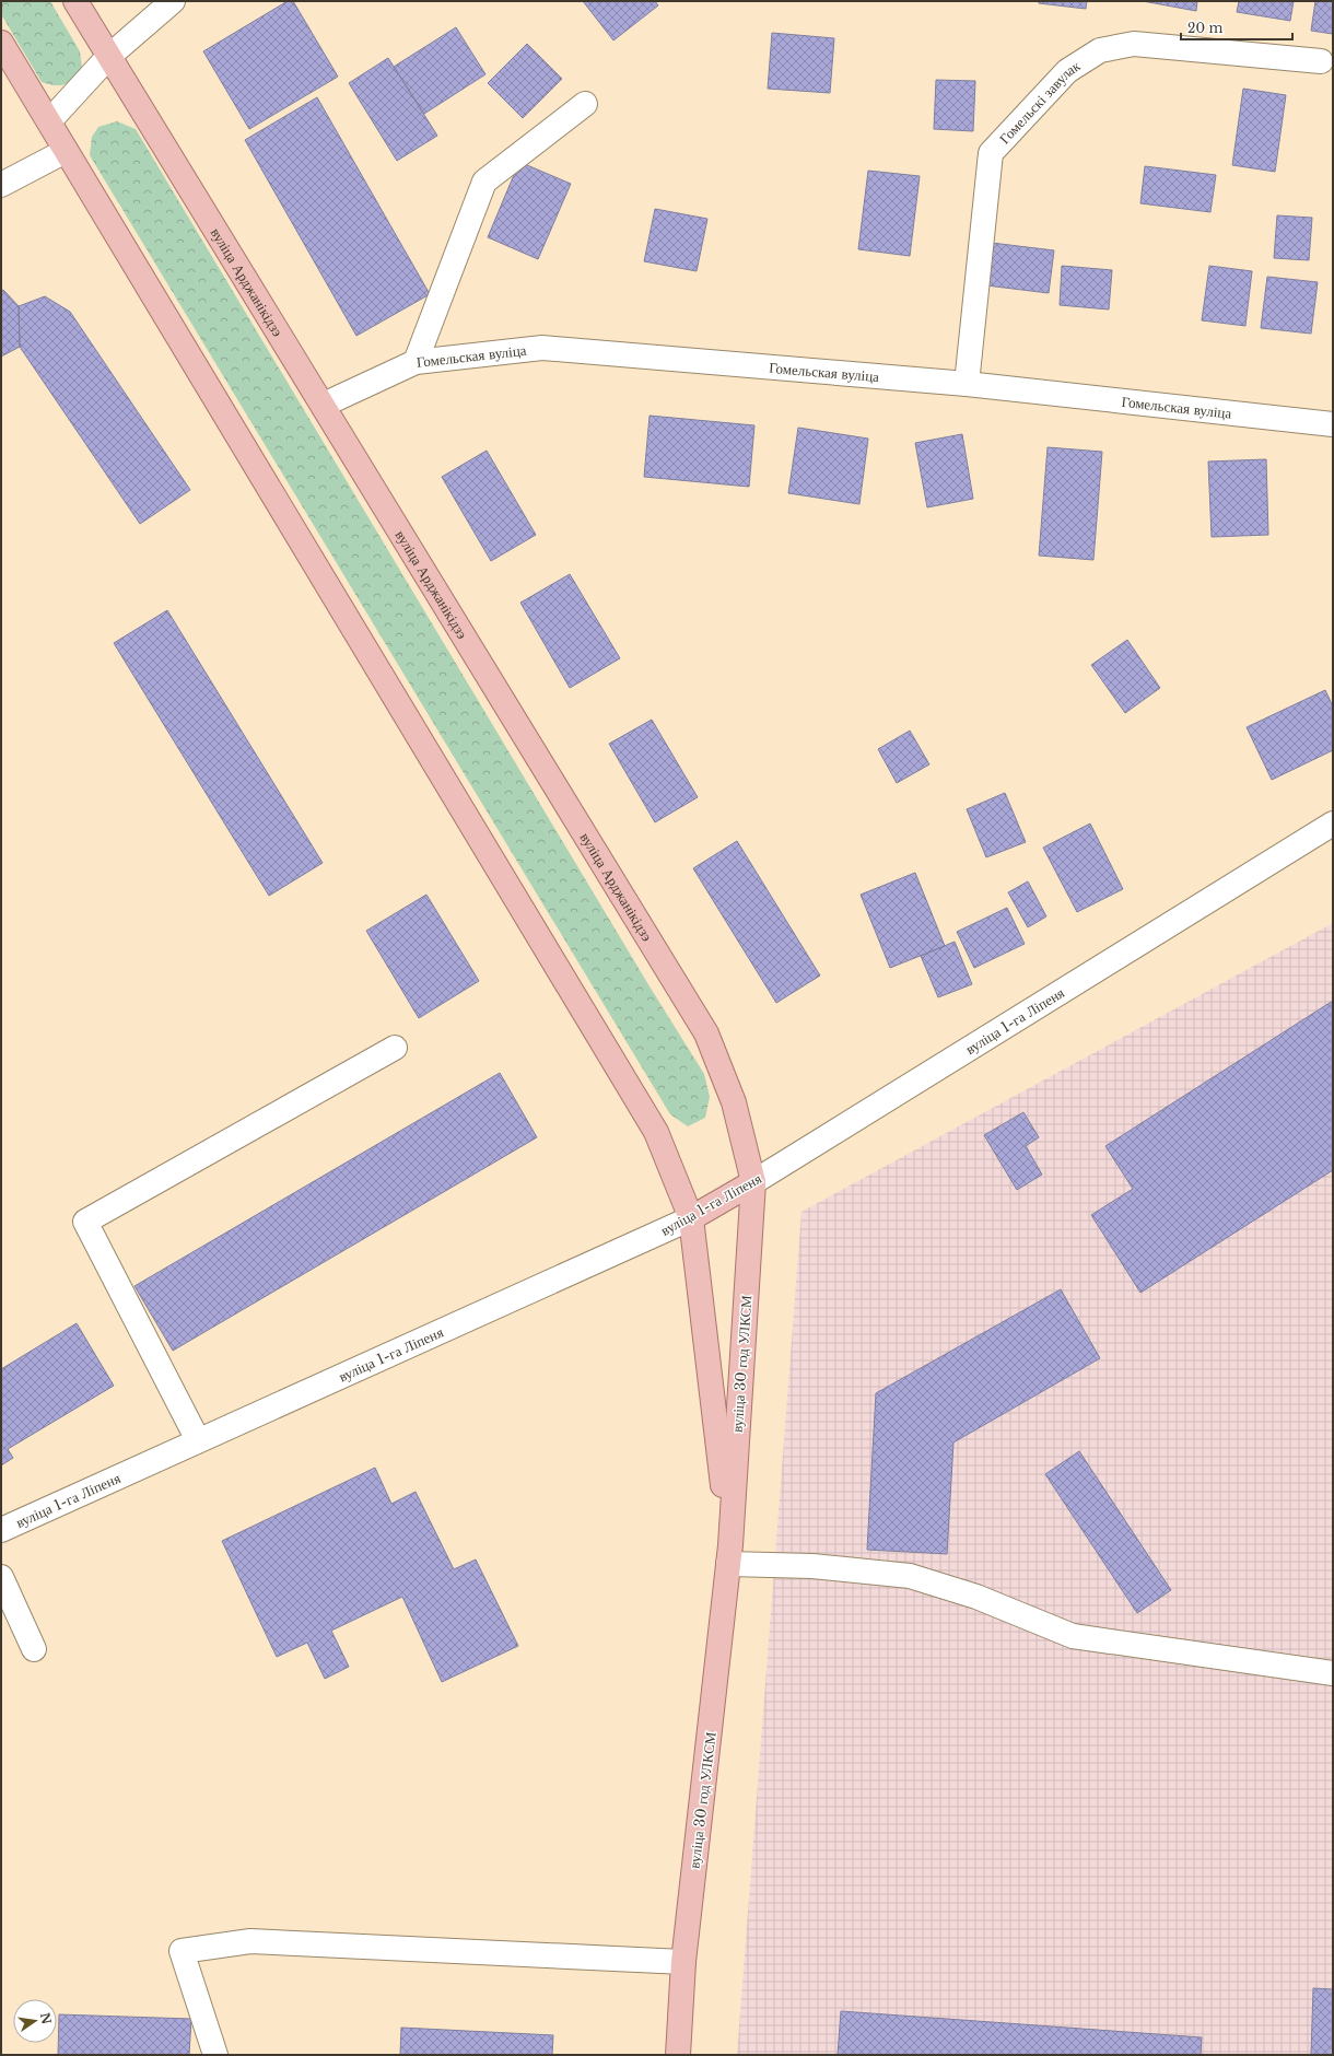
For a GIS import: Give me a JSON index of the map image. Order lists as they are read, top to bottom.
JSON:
{
  "streets": {
    "main road": ["вуліца Арджанікідзэ", "вуліца 1-га Ліпеня", "вуліца 30 год УЛКСМ"],
    "street": ["Гомельскі завулак", "Гомельская вуліца"]
  },
  "crossings": [
    ["Гомельскі завулак", "Гомельская вуліца"],
    ["вуліца Арджанікідзэ", "Гомельская вуліца"],
    ["вуліца Арджанікідзэ", "вуліца 1-га Ліпеня"],
    ["вуліца Арджанікідзэ", "вуліца 30 год УЛКСМ"],
    ["вуліца 1-га Ліпеня", "вуліца 30 год УЛКСМ"]
  ],
  "scale_bar": "20 m",
  "north": "right"
}
